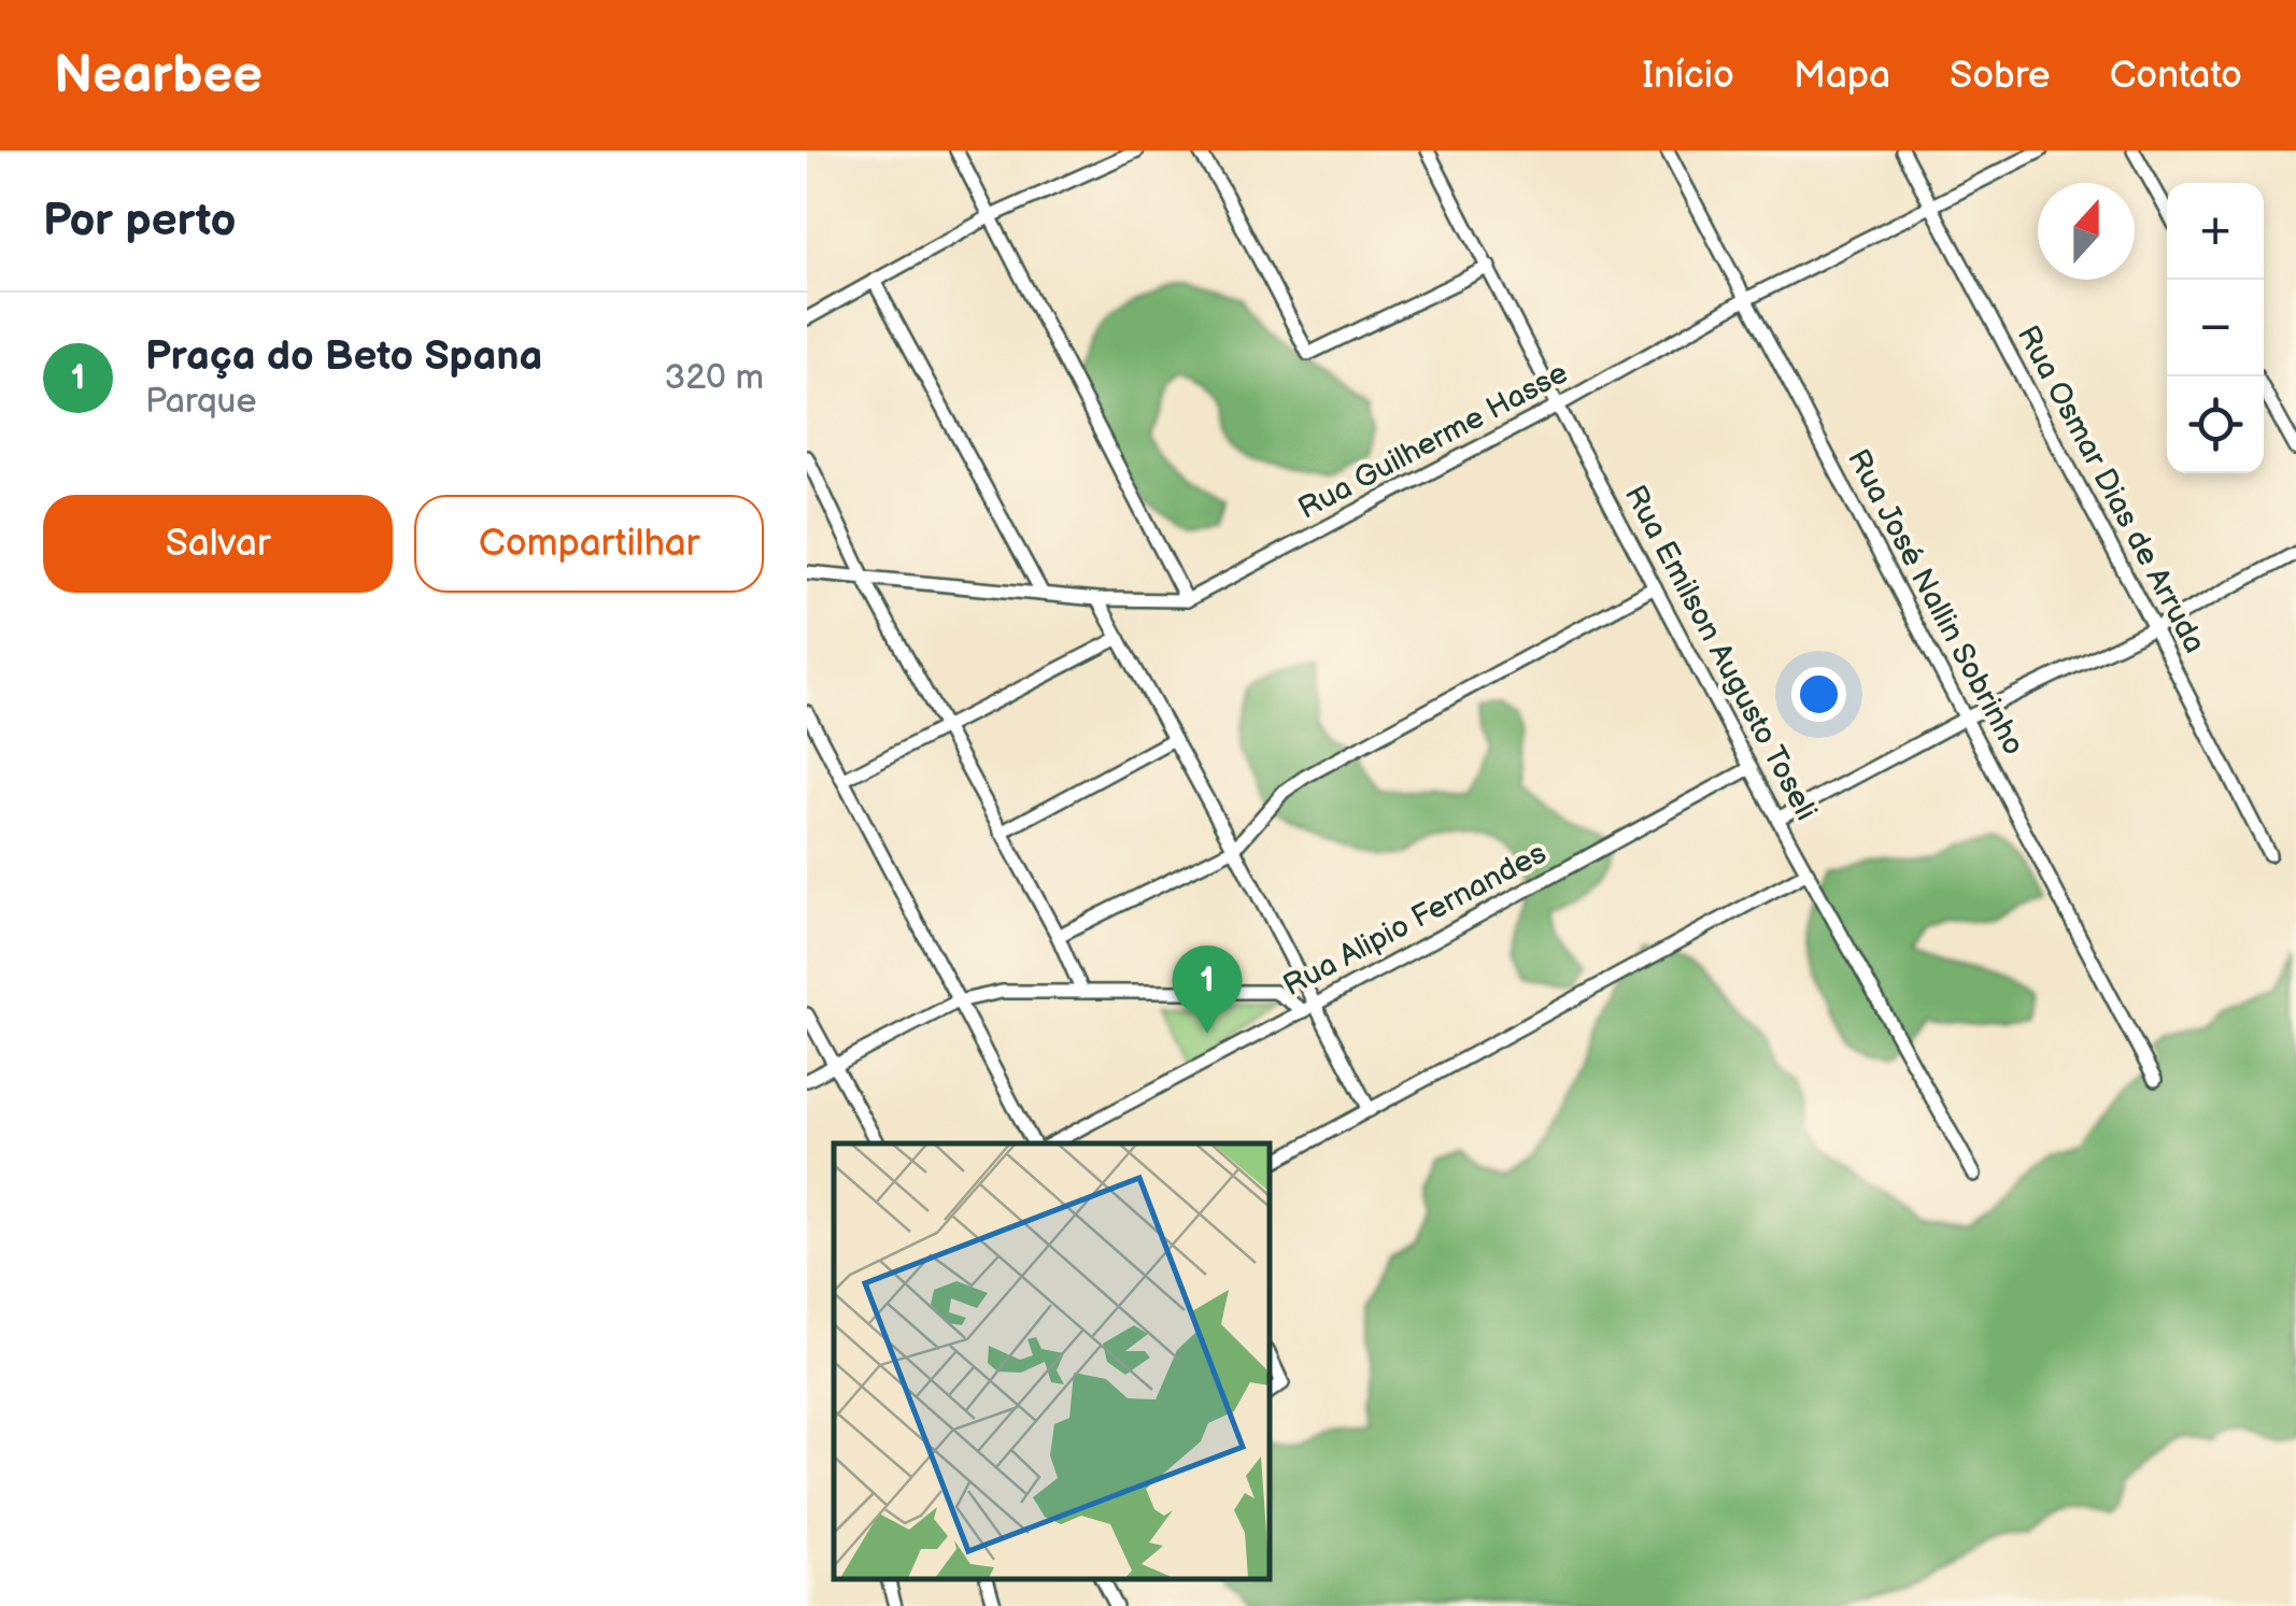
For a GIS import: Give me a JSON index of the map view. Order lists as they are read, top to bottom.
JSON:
{
  "streets": {
    "street": [
      "Rua Guilherme Hasse",
      "Rua Osmar Dias de Arruda",
      "Rua José Nallin Sobrinho",
      "Rua Emilson Augusto Toseli",
      "Rua Alipio Fernandes"
    ]
  },
  "crossings": [
    ["Rua Guilherme Hasse", "Rua Osmar Dias de Arruda"],
    ["Rua Guilherme Hasse", "Rua José Nallin Sobrinho"],
    ["Rua Guilherme Hasse", "Rua Emilson Augusto Toseli"],
    ["Rua Emilson Augusto Toseli", "Rua Alipio Fernandes"]
  ],
  "north": "top",
  "page": {
    "header": "Nearbee",
    "nav": [
      "Início",
      "Mapa",
      "Sobre",
      "Contato"
    ],
    "heading": "Por perto",
    "map_buttons": ["+", "−"],
    "list": [
      {
        "mark": "1",
        "name": "Praça do Beto Spana",
        "note": "Parque",
        "value": "320 m"
      }
    ],
    "buttons": ["Salvar", "Compartilhar"],
    "pins": "1"
  }
}
